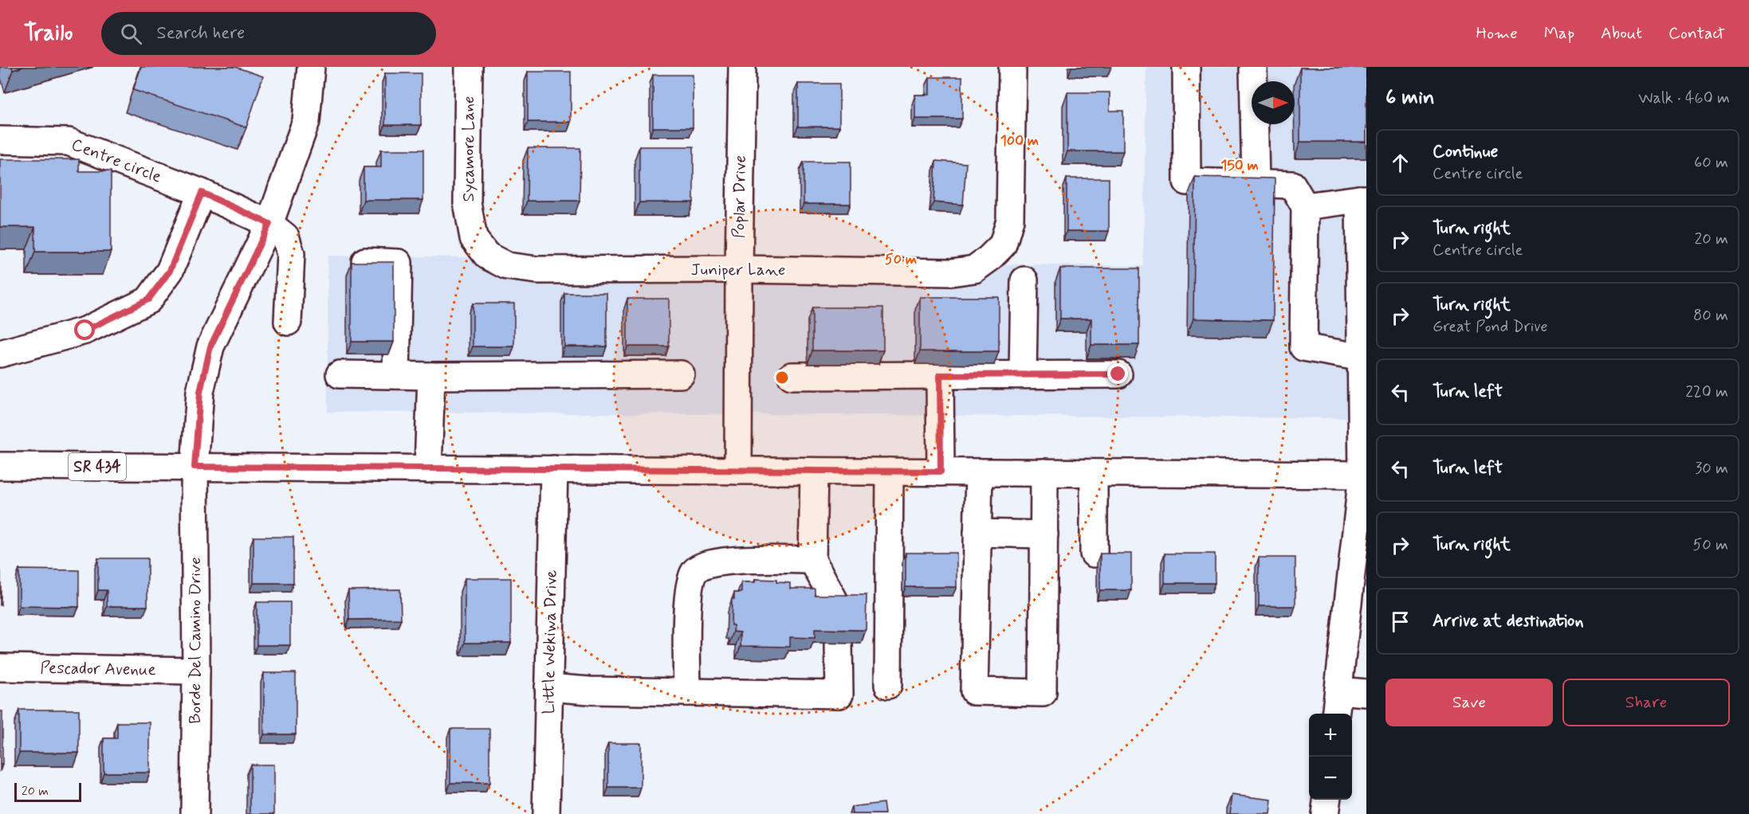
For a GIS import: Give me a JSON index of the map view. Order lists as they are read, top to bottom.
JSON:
{
  "streets": {
    "street": [
      "Sycamore Lane",
      "Centre circle",
      "Poplar Drive",
      "Juniper Lane",
      "SR 434",
      "Borde Del Camino Drive",
      "Little Wekiwa Drive",
      "Pescador Avenue"
    ]
  },
  "crossings": [
    ["Sycamore Lane", "Juniper Lane"],
    ["Centre circle", "Borde Del Camino Drive"],
    ["Poplar Drive", "Juniper Lane"],
    ["Poplar Drive", "SR 434"],
    ["SR 434", "Borde Del Camino Drive"],
    ["SR 434", "Little Wekiwa Drive"],
    ["Borde Del Camino Drive", "Pescador Avenue"]
  ],
  "scale_bar": "20 m",
  "north": "right",
  "page": {
    "header": "Trailo",
    "search": "Search here",
    "nav": [
      "Home",
      "Map",
      "About",
      "Contact"
    ],
    "heading": ["6 min", "Walk · 460 m"],
    "list": [
      ["Continue", "Centre circle", "60 m"],
      ["Turn right", "Centre circle", "20 m"],
      ["Turn right", "Great Pond Drive", "80 m"],
      ["Turn left", "220 m"],
      ["Turn left", "30 m"],
      ["Turn right", "50 m"],
      "Arrive at destination"
    ],
    "buttons": ["Save", "Share"],
    "map_buttons": ["+", "−"],
    "scale": "20 m"
  },
  "rings": ["100 m", "150 m", "50 m"]
}
